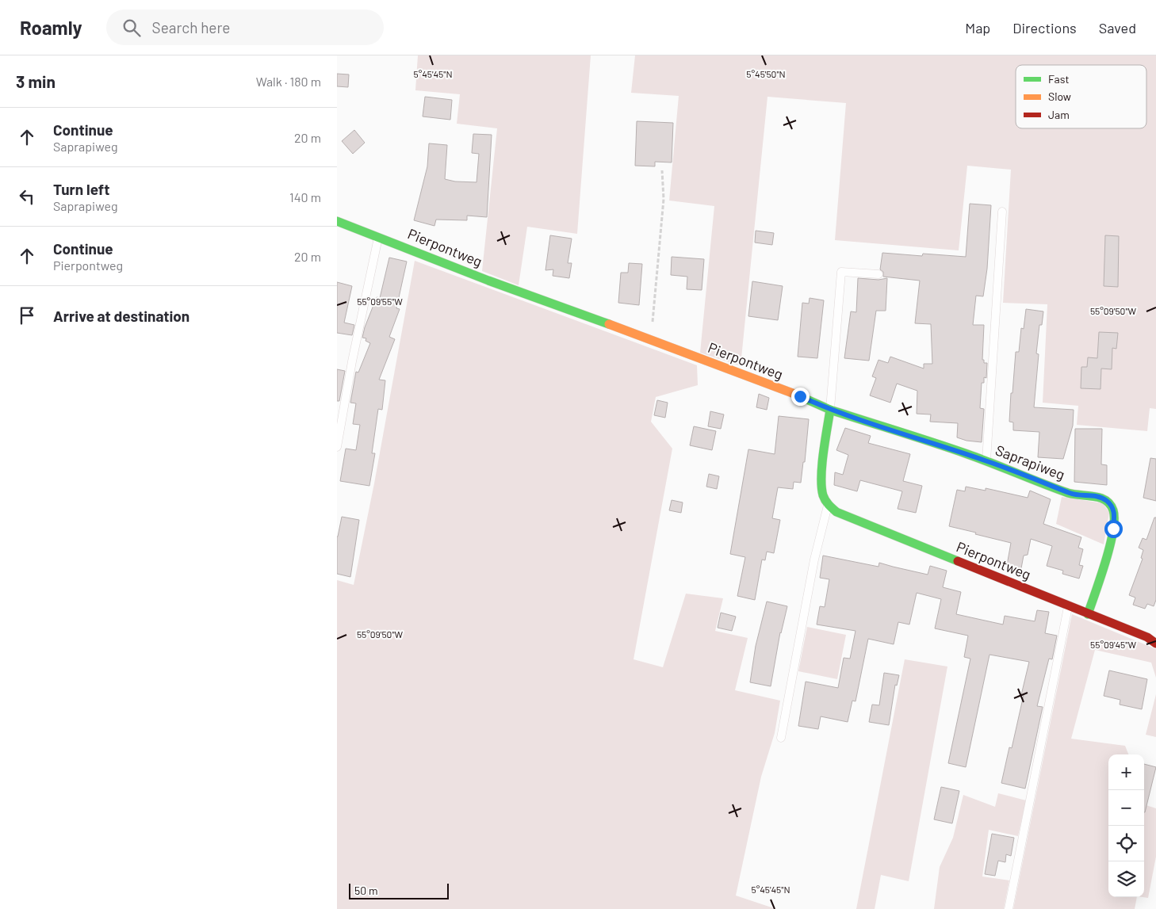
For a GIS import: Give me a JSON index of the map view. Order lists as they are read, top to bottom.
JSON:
{
  "streets": {
    "street": ["Pierpontweg", "Saprapiweg"]
  },
  "crossings": [
    ["Pierpontweg", "Saprapiweg"]
  ],
  "legend": ["Fast", "Slow", "Jam"],
  "scale_bar": "50 m",
  "page": {
    "header": "Roamly",
    "search": "Search here",
    "nav": ["Map", "Directions", "Saved"],
    "heading": ["3 min", "Walk · 180 m"],
    "list": [
      ["Continue", "Saprapiweg", "20 m"],
      ["Turn left", "Saprapiweg", "140 m"],
      ["Continue", "Pierpontweg", "20 m"],
      "Arrive at destination"
    ],
    "map_buttons": ["+", "−"],
    "scale": "50 m"
  },
  "coordinates": [
    "5°45'45\"N",
    "5°45'50\"N",
    "55°09'55\"W",
    "55°09'50\"W",
    "55°09'45\"W"
  ]
}
